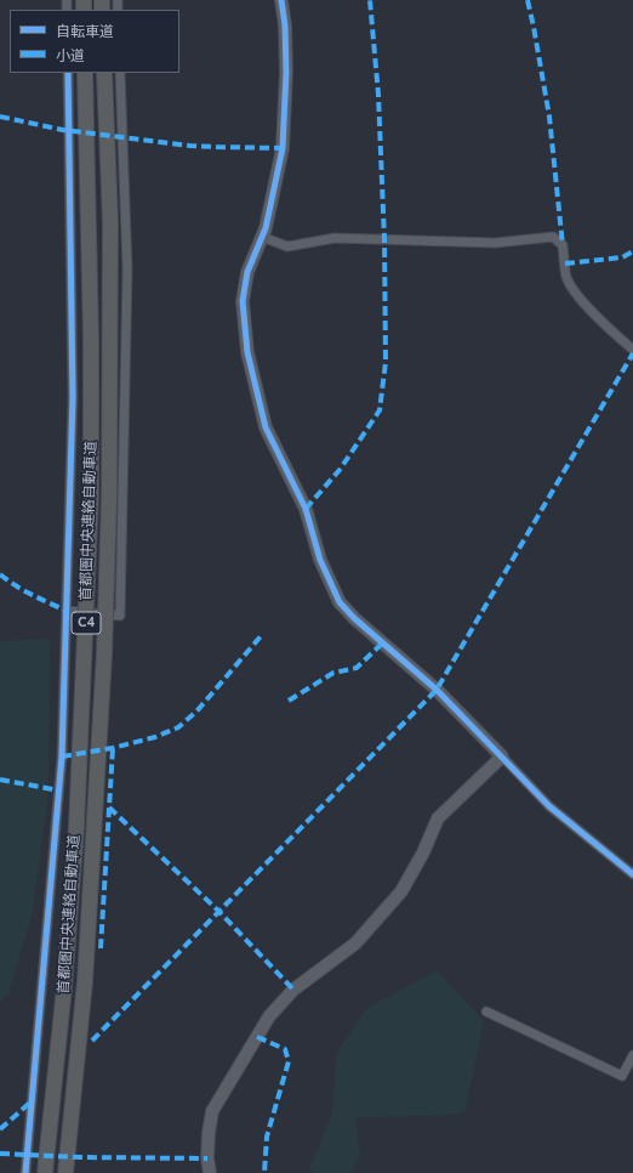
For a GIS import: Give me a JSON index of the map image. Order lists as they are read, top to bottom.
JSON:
{
  "streets": {
    "highway": ["首都圏中央連絡自動車道", "C4"]
  },
  "legend": ["自転車道", "小道"]
}
